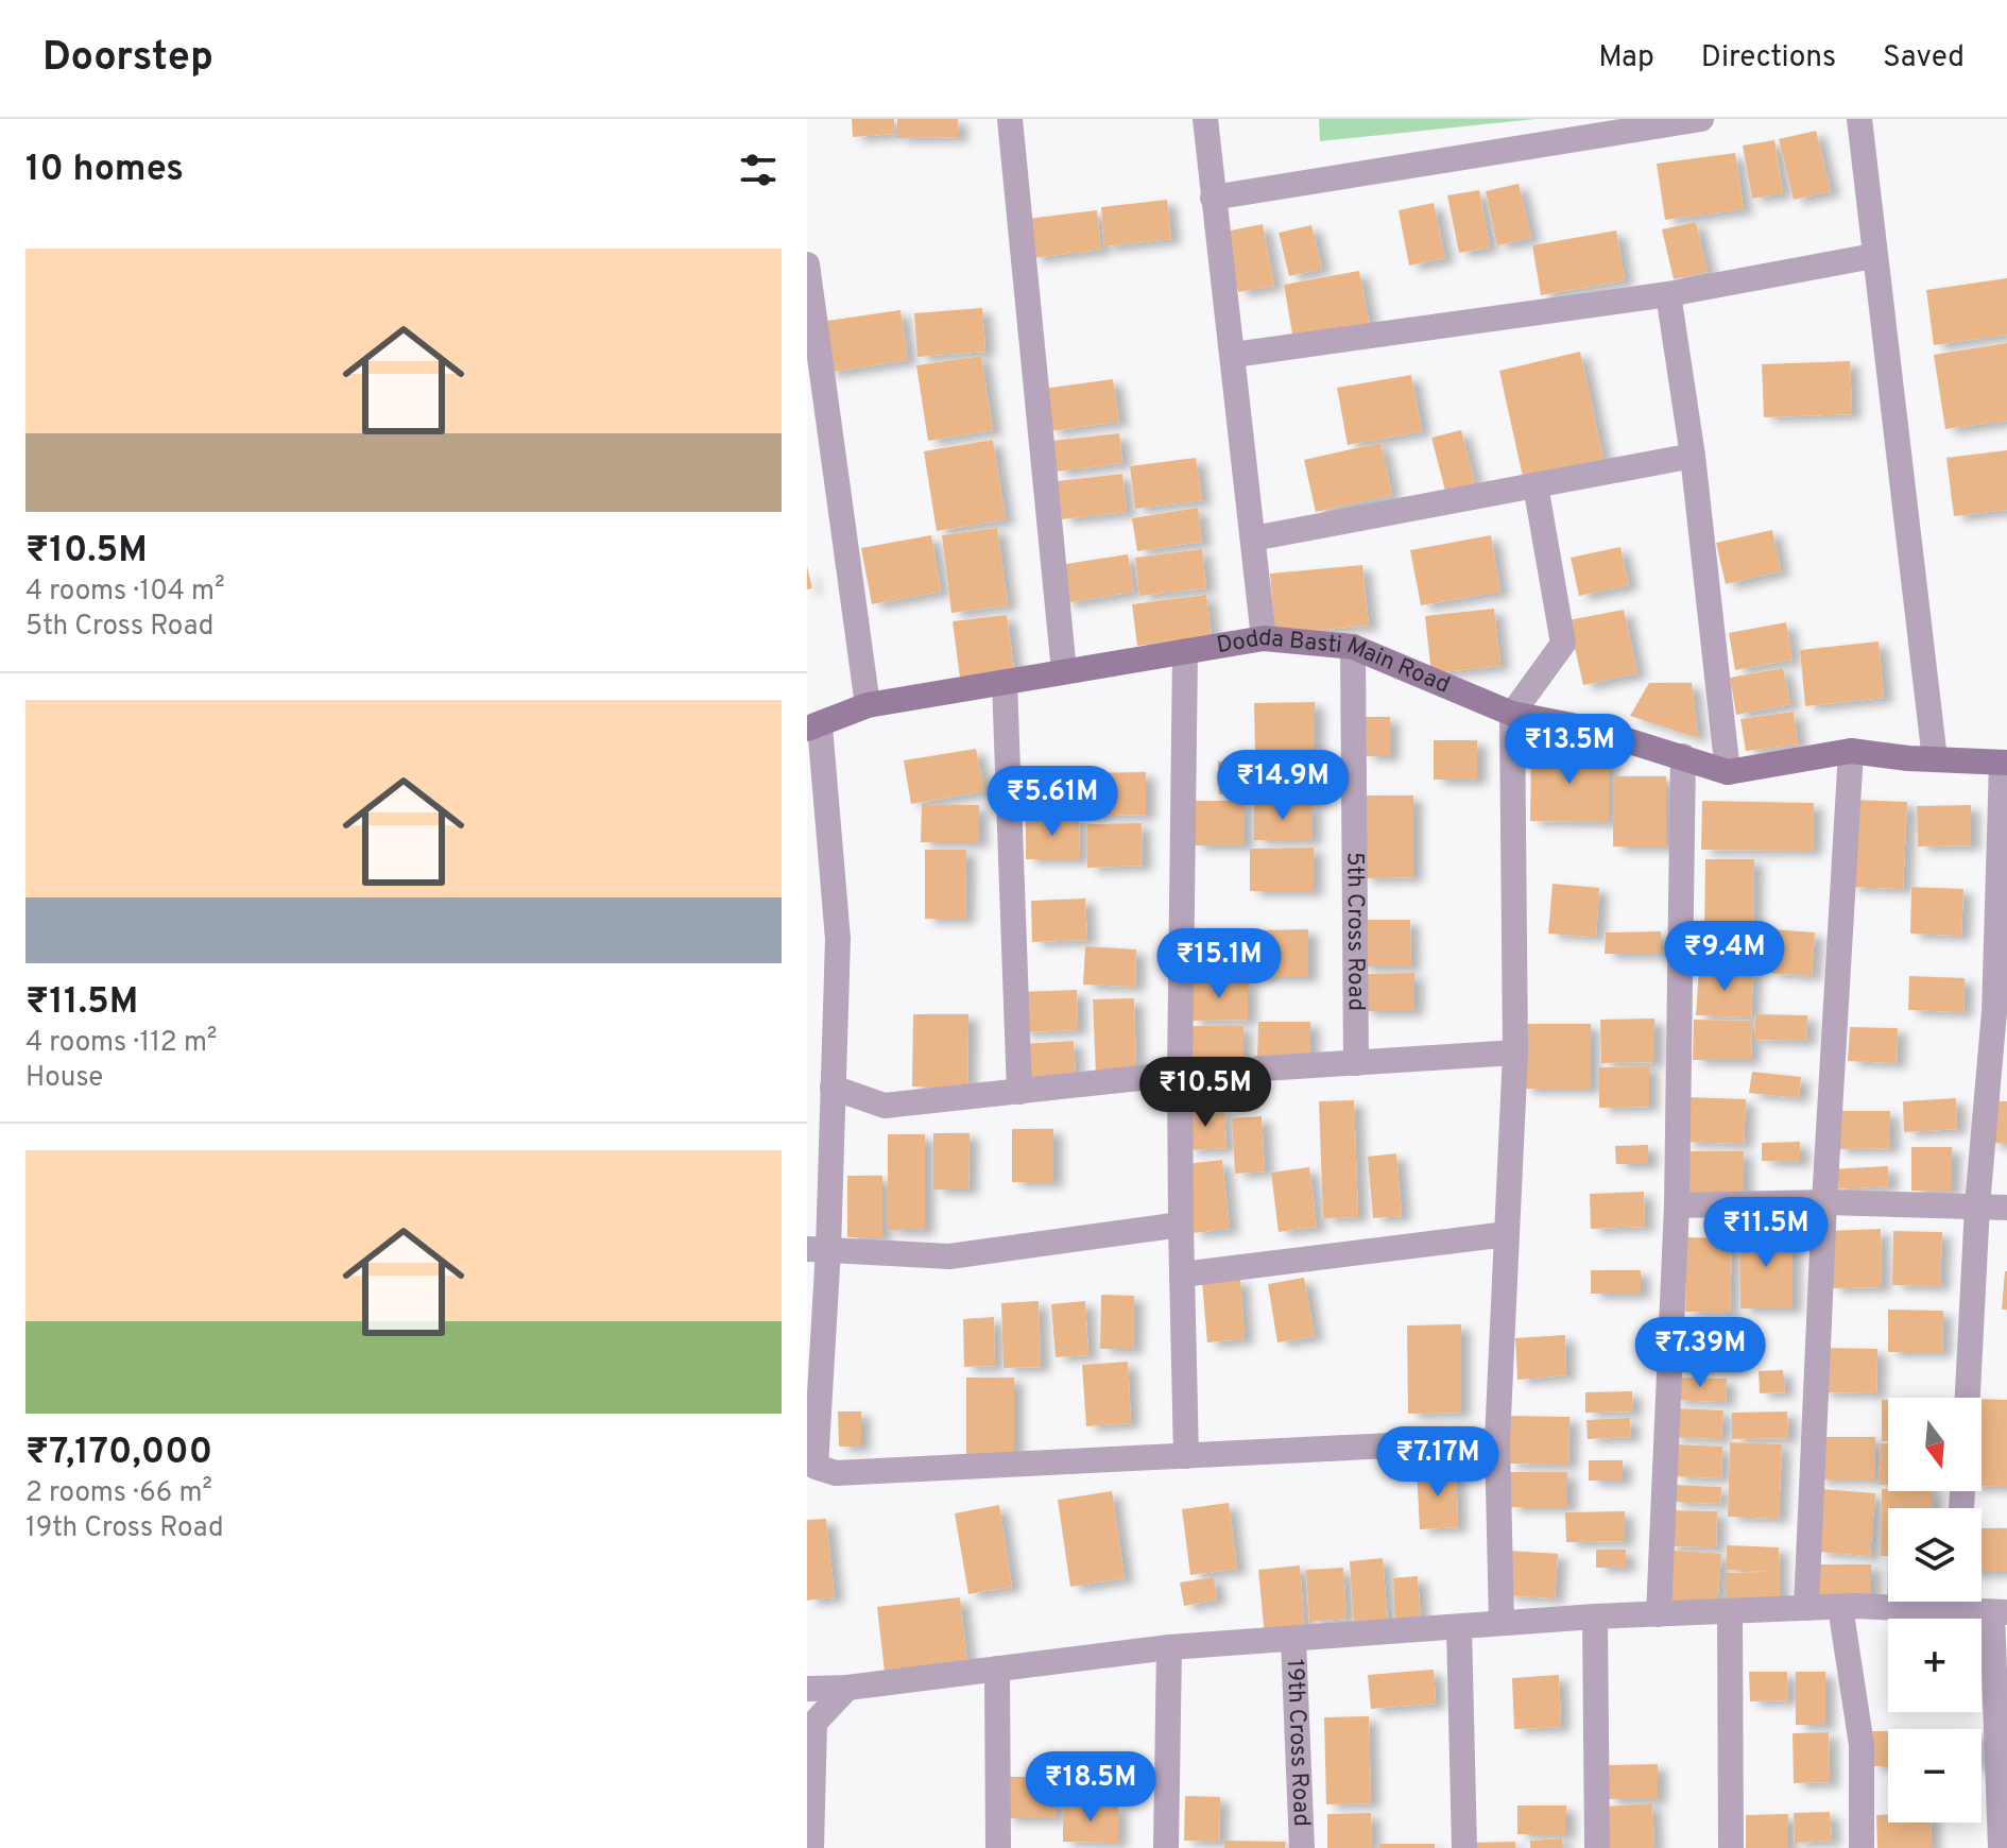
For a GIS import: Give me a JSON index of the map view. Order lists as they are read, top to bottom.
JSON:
{
  "streets": {
    "street": ["Dodda Basti Main Road", "5th Cross Road", "19th Cross Road"]
  },
  "crossings": [
    ["Dodda Basti Main Road", "5th Cross Road"]
  ],
  "north": "bottom",
  "page": {
    "header": "Doorstep",
    "nav": ["Map", "Directions", "Saved"],
    "heading": "10 homes",
    "list": [
      {
        "name": "₹10.5M",
        "note": "4 rooms · 104 m² · 5th Cross Road"
      },
      {
        "name": "₹11.5M",
        "note": "4 rooms · 112 m² · House"
      },
      {
        "name": "₹7,170,000",
        "note": "2 rooms · 66 m² · 19th Cross Road"
      }
    ],
    "price": [
      "₹13.5M",
      "₹14.9M",
      "₹5.61M",
      "₹9.4M",
      "₹15.1M",
      "₹10.5M",
      "₹11.5M",
      "₹7.39M",
      "₹7.17M",
      "₹18.5M"
    ],
    "map_buttons": ["+", "−"]
  }
}
